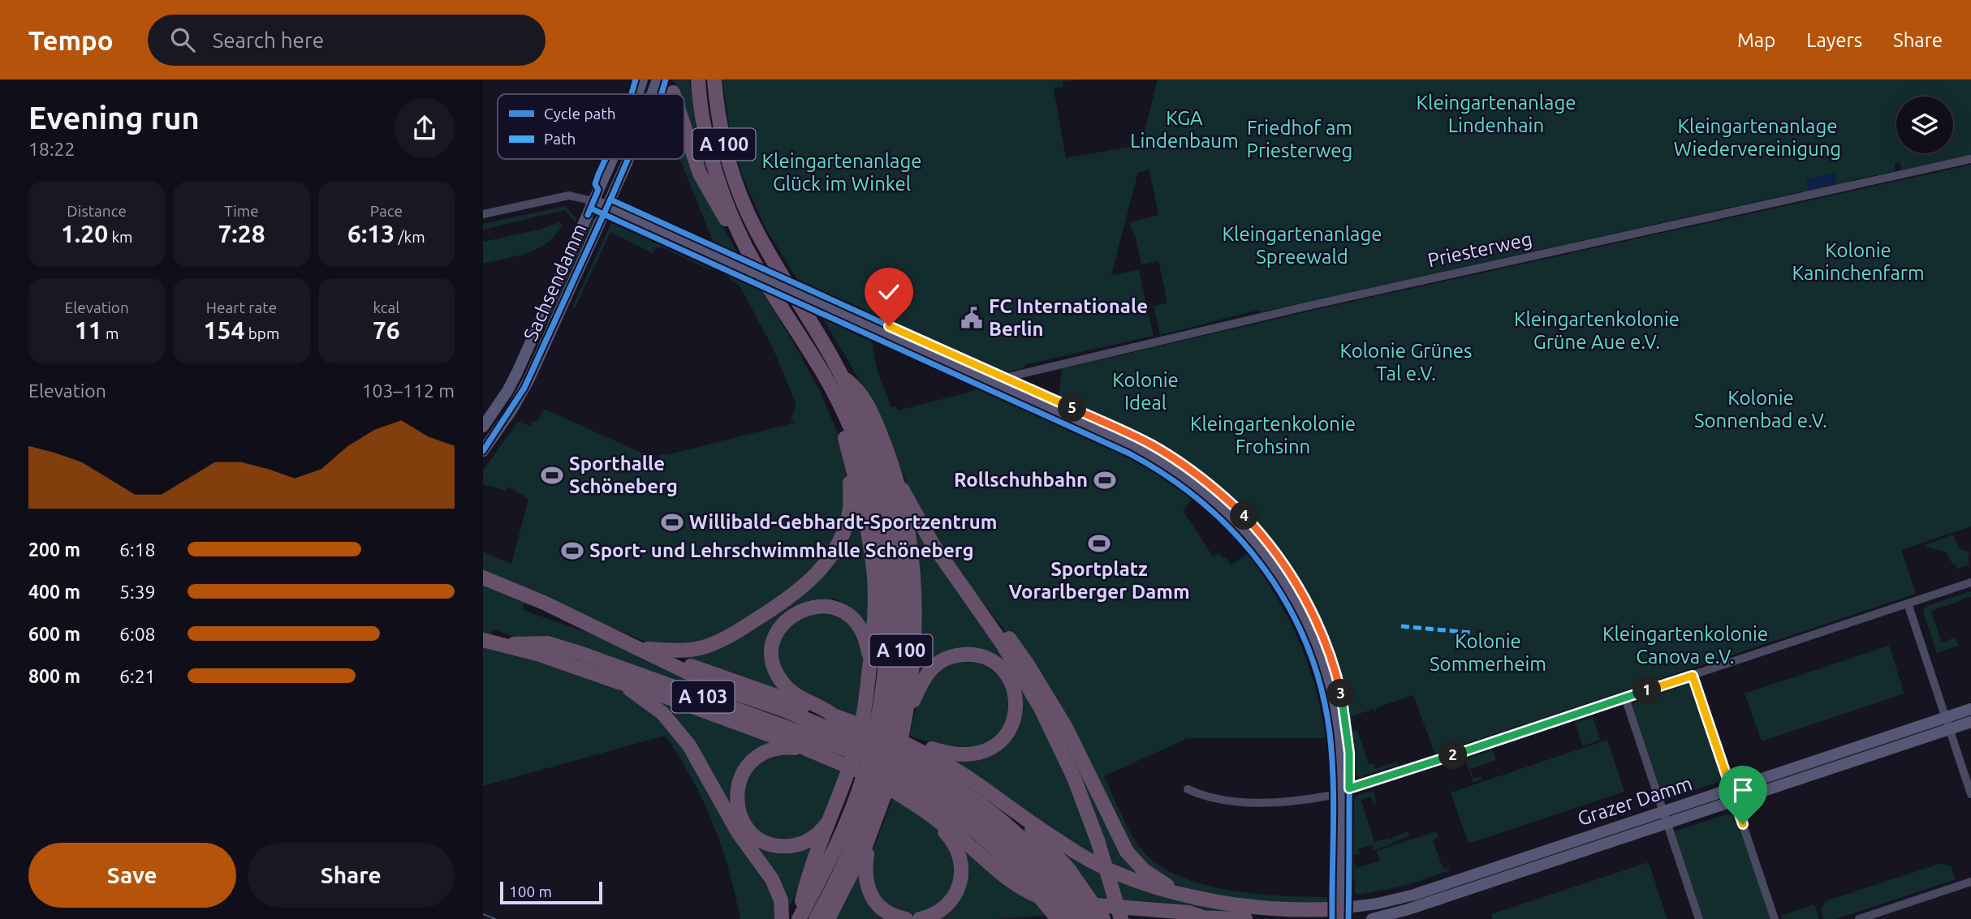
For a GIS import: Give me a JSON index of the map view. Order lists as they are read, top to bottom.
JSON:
{
  "streets": {
    "highway": ["A 100", "A 103"],
    "main road": ["Sachsendamm", "Grazer Damm"],
    "street": ["Priesterweg"]
  },
  "parks": [
    "Kleingartenanlage Lindenhain",
    "KGA Lindenbaum",
    "Kleingartenanlage Wiedervereinigung",
    "Friedhof am Priesterweg",
    "Kleingartenanlage Glück im Winkel",
    "Kleingartenanlage Spreewald",
    "Kolonie Kaninchenfarm",
    "Kleingartenkolonie Grüne Aue e.V.",
    "Kolonie Grünes Tal e.V.",
    "Kolonie Ideal",
    "Kolonie Sonnenbad e.V.",
    "Kleingartenkolonie Frohsinn",
    "Kleingartenkolonie Canova e.V.",
    "Kolonie Sommerheim"
  ],
  "places": {
    "public building": ["FC Internationale Berlin"],
    "sports": [
      "Sporthalle Schöneberg",
      "Rollschuhbahn",
      "Willibald-Gebhardt-Sportzentrum",
      "Sportplatz Vorarlberger Damm",
      "Sport- und Lehrschwimmhalle Schöneberg"
    ]
  },
  "legend": ["Cycle path", "Path"],
  "scale_bar": "100 m",
  "page": {
    "header": "Tempo",
    "search": "Search here",
    "nav": ["Map", "Layers", "Share"],
    "heading": ["Evening run", "18:22"],
    "stats": [
      ["Distance", "1.20 km"],
      ["Time", "7:28"],
      ["Pace", "6:13 /km"],
      ["Elevation", "11 m"],
      ["Heart rate", "154 bpm"],
      ["kcal", "76"]
    ],
    "chart": ["Elevation", "103–112 m"],
    "pins": [
      "5",
      "4",
      "1",
      "3",
      "2"
    ],
    "list": [
      {
        "name": "200 m",
        "note": "6:18"
      },
      {
        "name": "400 m",
        "note": "5:39"
      },
      {
        "name": "600 m",
        "note": "6:08"
      },
      {
        "name": "800 m",
        "note": "6:21"
      }
    ],
    "buttons": ["Save", "Share"],
    "scale": "100 m"
  }
}
